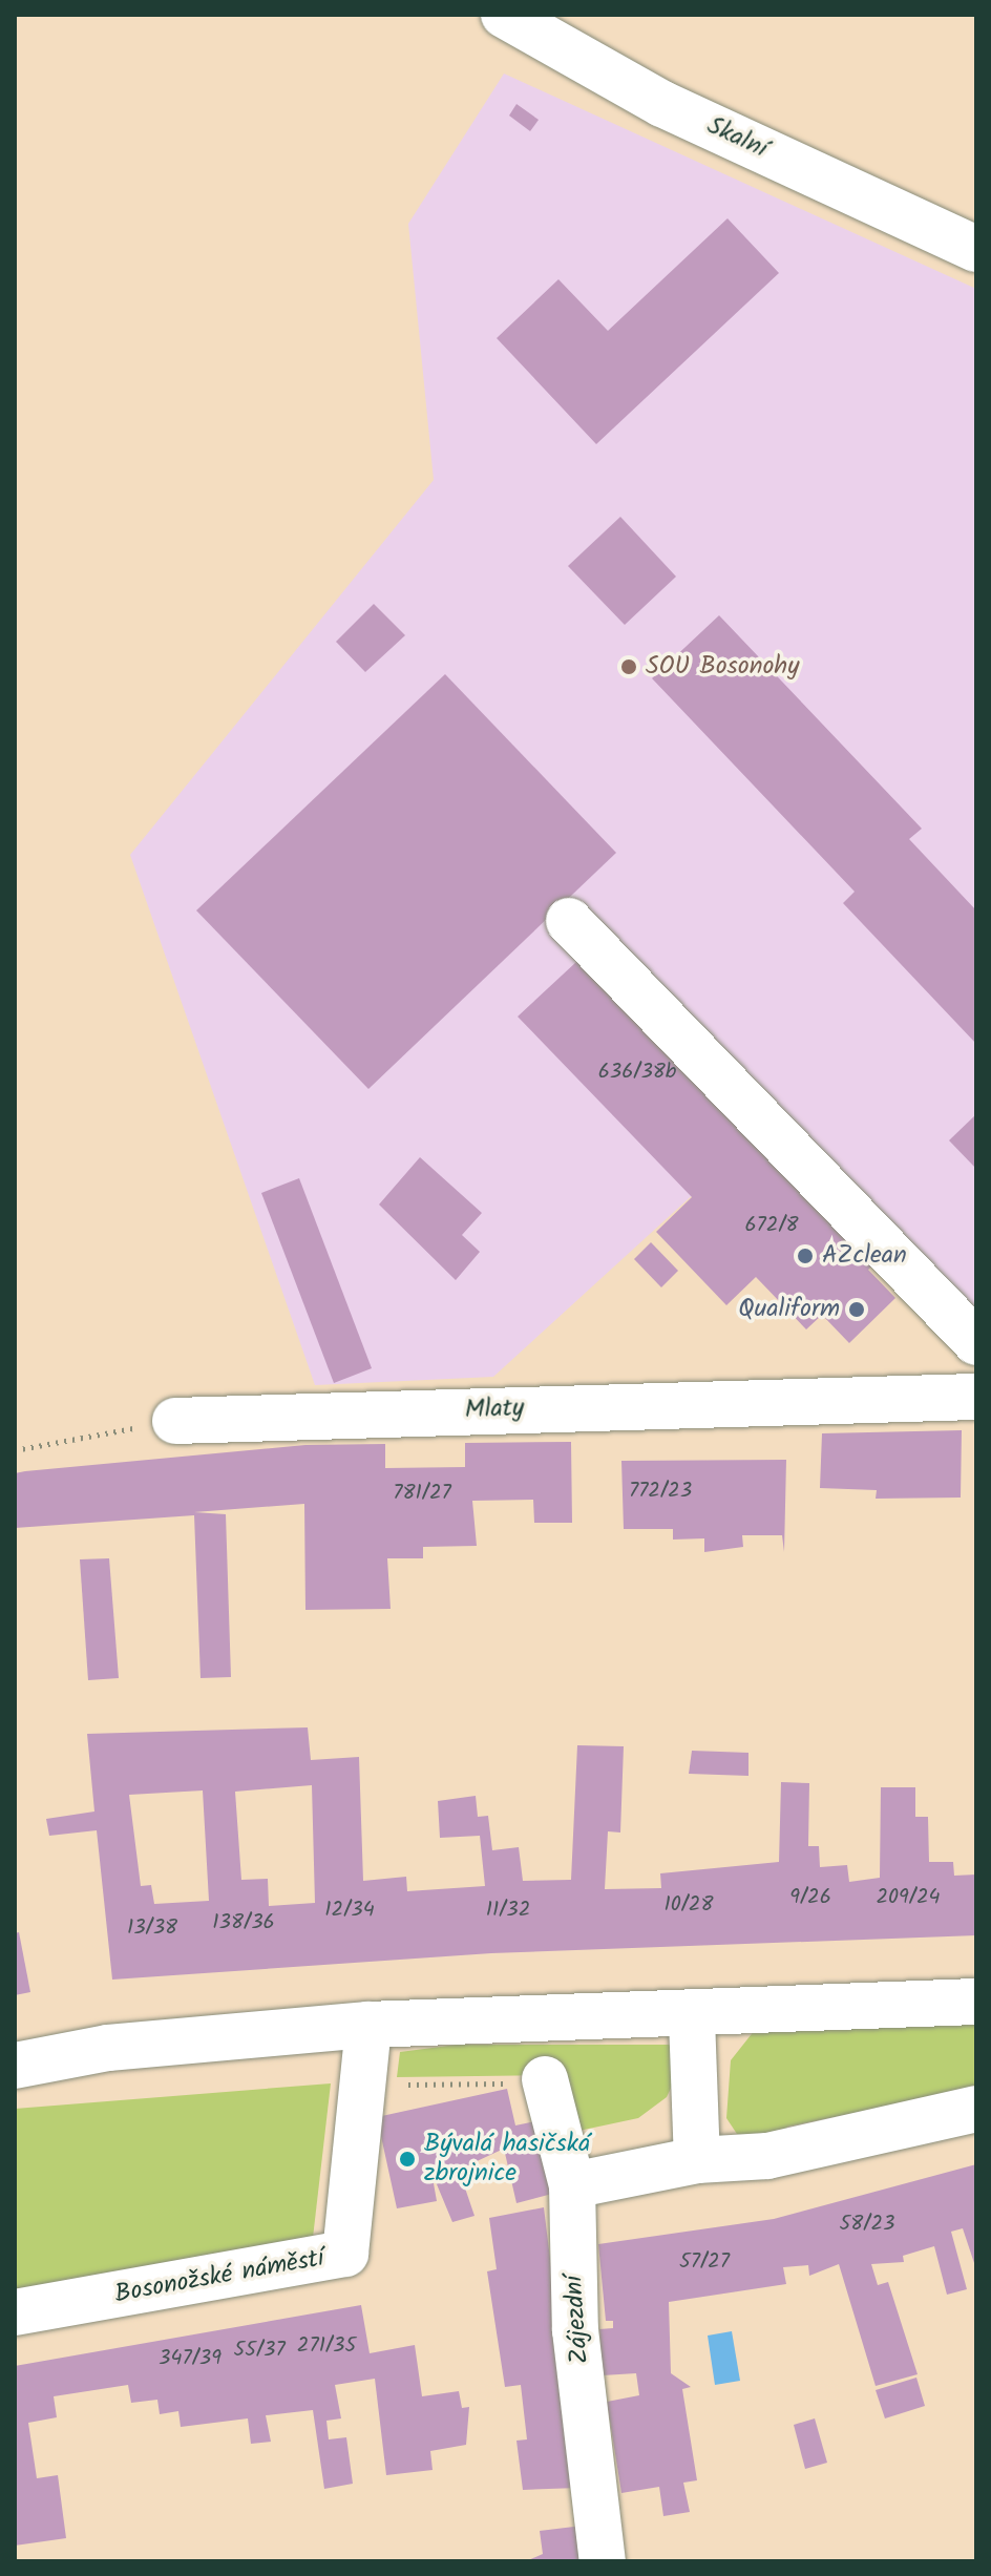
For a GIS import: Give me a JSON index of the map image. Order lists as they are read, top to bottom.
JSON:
{
  "streets": {
    "street": [
      "Skalní",
      "Mlaty",
      "Bosonožské náměstí",
      "Zájezdní"
    ]
  },
  "places": [
    "SOU Bosonohy",
    "AZclean",
    "Qualiform",
    "Bývalá hasičská zbrojnice"
  ],
  "house_numbers": [
    "636/38b",
    "672/8",
    "772/23",
    "781/27",
    "9/26",
    "209/24",
    "10/28",
    "12/34",
    "11/32",
    "138/36",
    "13/38",
    "58/23",
    "57/27",
    "271/35",
    "55/37",
    "347/39"
  ]
}
